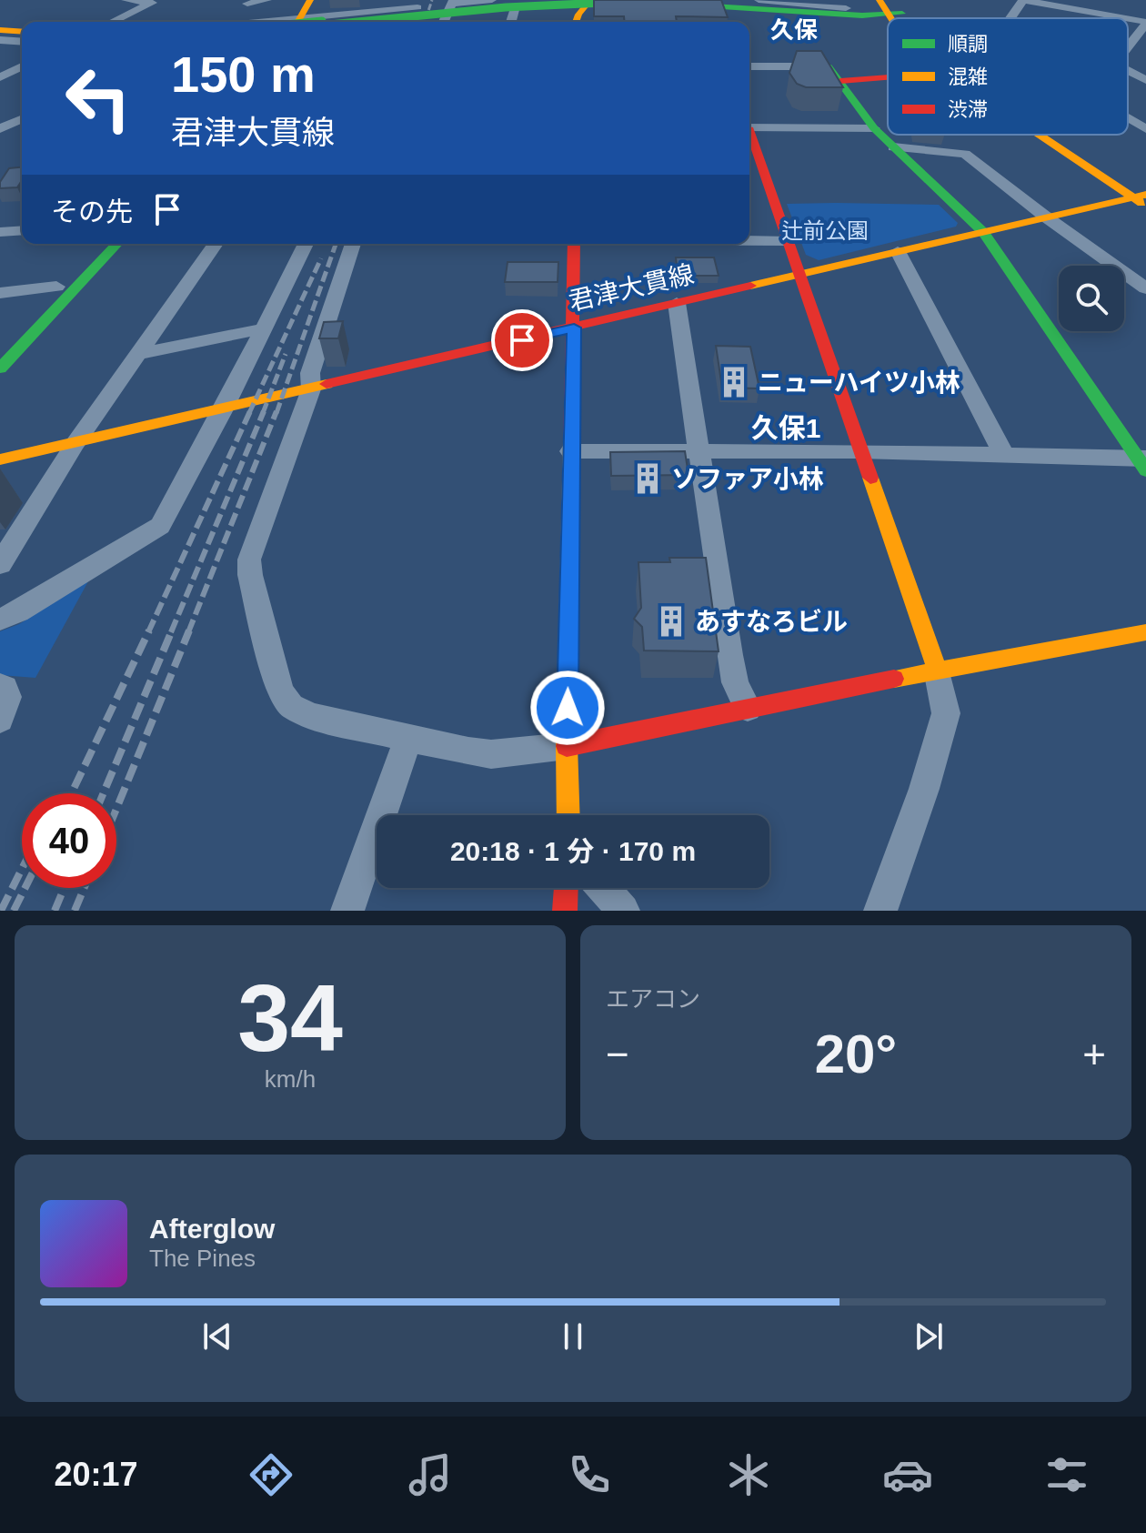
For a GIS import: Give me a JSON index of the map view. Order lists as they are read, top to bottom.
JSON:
{
  "streets": {
    "street": ["君津大貫線"]
  },
  "districts": ["久保", "久保1"],
  "parks": ["辻前公園"],
  "places": {
    "building": ["ニューハイツ小林", "ソファア小林", "あすなろビル"]
  },
  "legend": ["順調", "混雑", "渋滞"],
  "page": {
    "turn": ["150 m", "君津大貫線"],
    "then": "その先",
    "limit": "40",
    "trip": "20:18 · 1 分 · 170 m",
    "tile": [
      ["34", "km/h"],
      "エアコン"
    ],
    "heat": ["−", "20°", "+"],
    "song": ["Afterglow", "The Pines"],
    "tabs": "20:17"
  }
}
